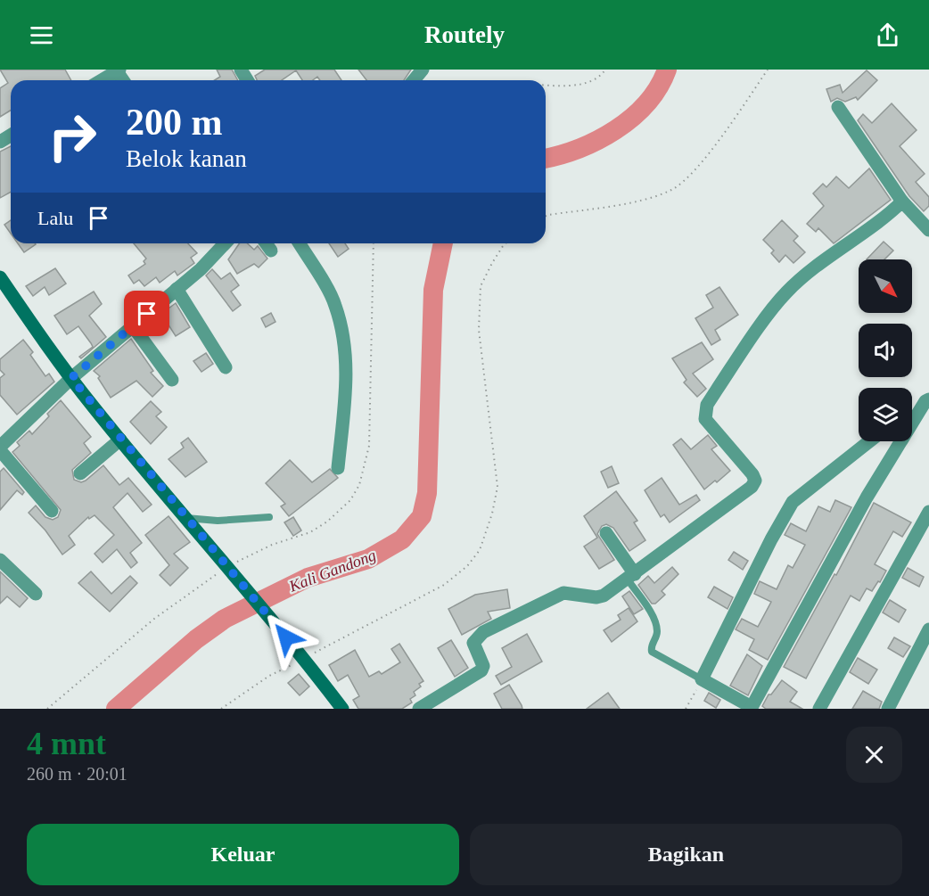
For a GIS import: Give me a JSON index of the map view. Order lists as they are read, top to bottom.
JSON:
{
  "water": ["Kali Gandong"],
  "north": "bottom right",
  "page": {
    "header": "Routely",
    "turn": ["200 m", "Belok kanan"],
    "then": "Lalu",
    "heading": ["4 mnt", "260 m · 20:01"],
    "buttons": ["Keluar", "Bagikan"]
  }
}
